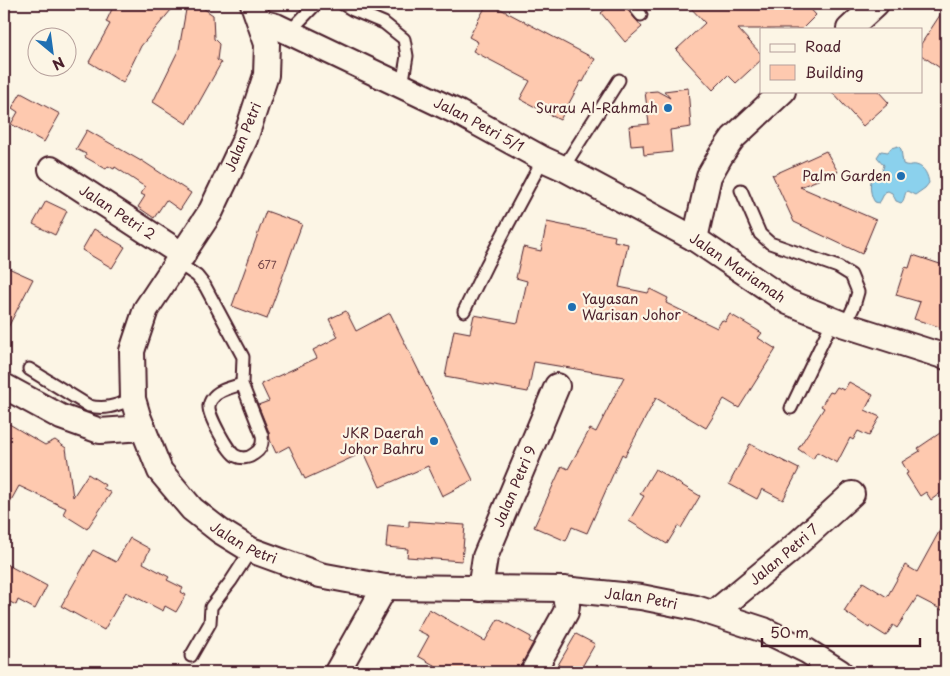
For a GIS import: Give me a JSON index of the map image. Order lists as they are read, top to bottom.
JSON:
{
  "streets": {
    "street": [
      "Jalan Petri 5/1",
      "Jalan Petri",
      "Jalan Petri 2",
      "Jalan Mariamah",
      "Jalan Petri 9",
      "Jalan Petri 7"
    ]
  },
  "crossings": [
    ["Jalan Petri 5/1", "Jalan Petri"],
    ["Jalan Petri 5/1", "Jalan Mariamah"],
    ["Jalan Petri", "Jalan Petri 2"],
    ["Jalan Petri", "Jalan Petri 9"],
    ["Jalan Petri", "Jalan Petri 7"]
  ],
  "places": [
    "Surau Al-Rahmah",
    "Palm Garden",
    "Yayasan Warisan Johor",
    "JKR Daerah Johor Bahru"
  ],
  "house_numbers": ["677"],
  "legend": ["Road", "Building"],
  "scale_bar": "50 m",
  "north": "bottom right"
}
